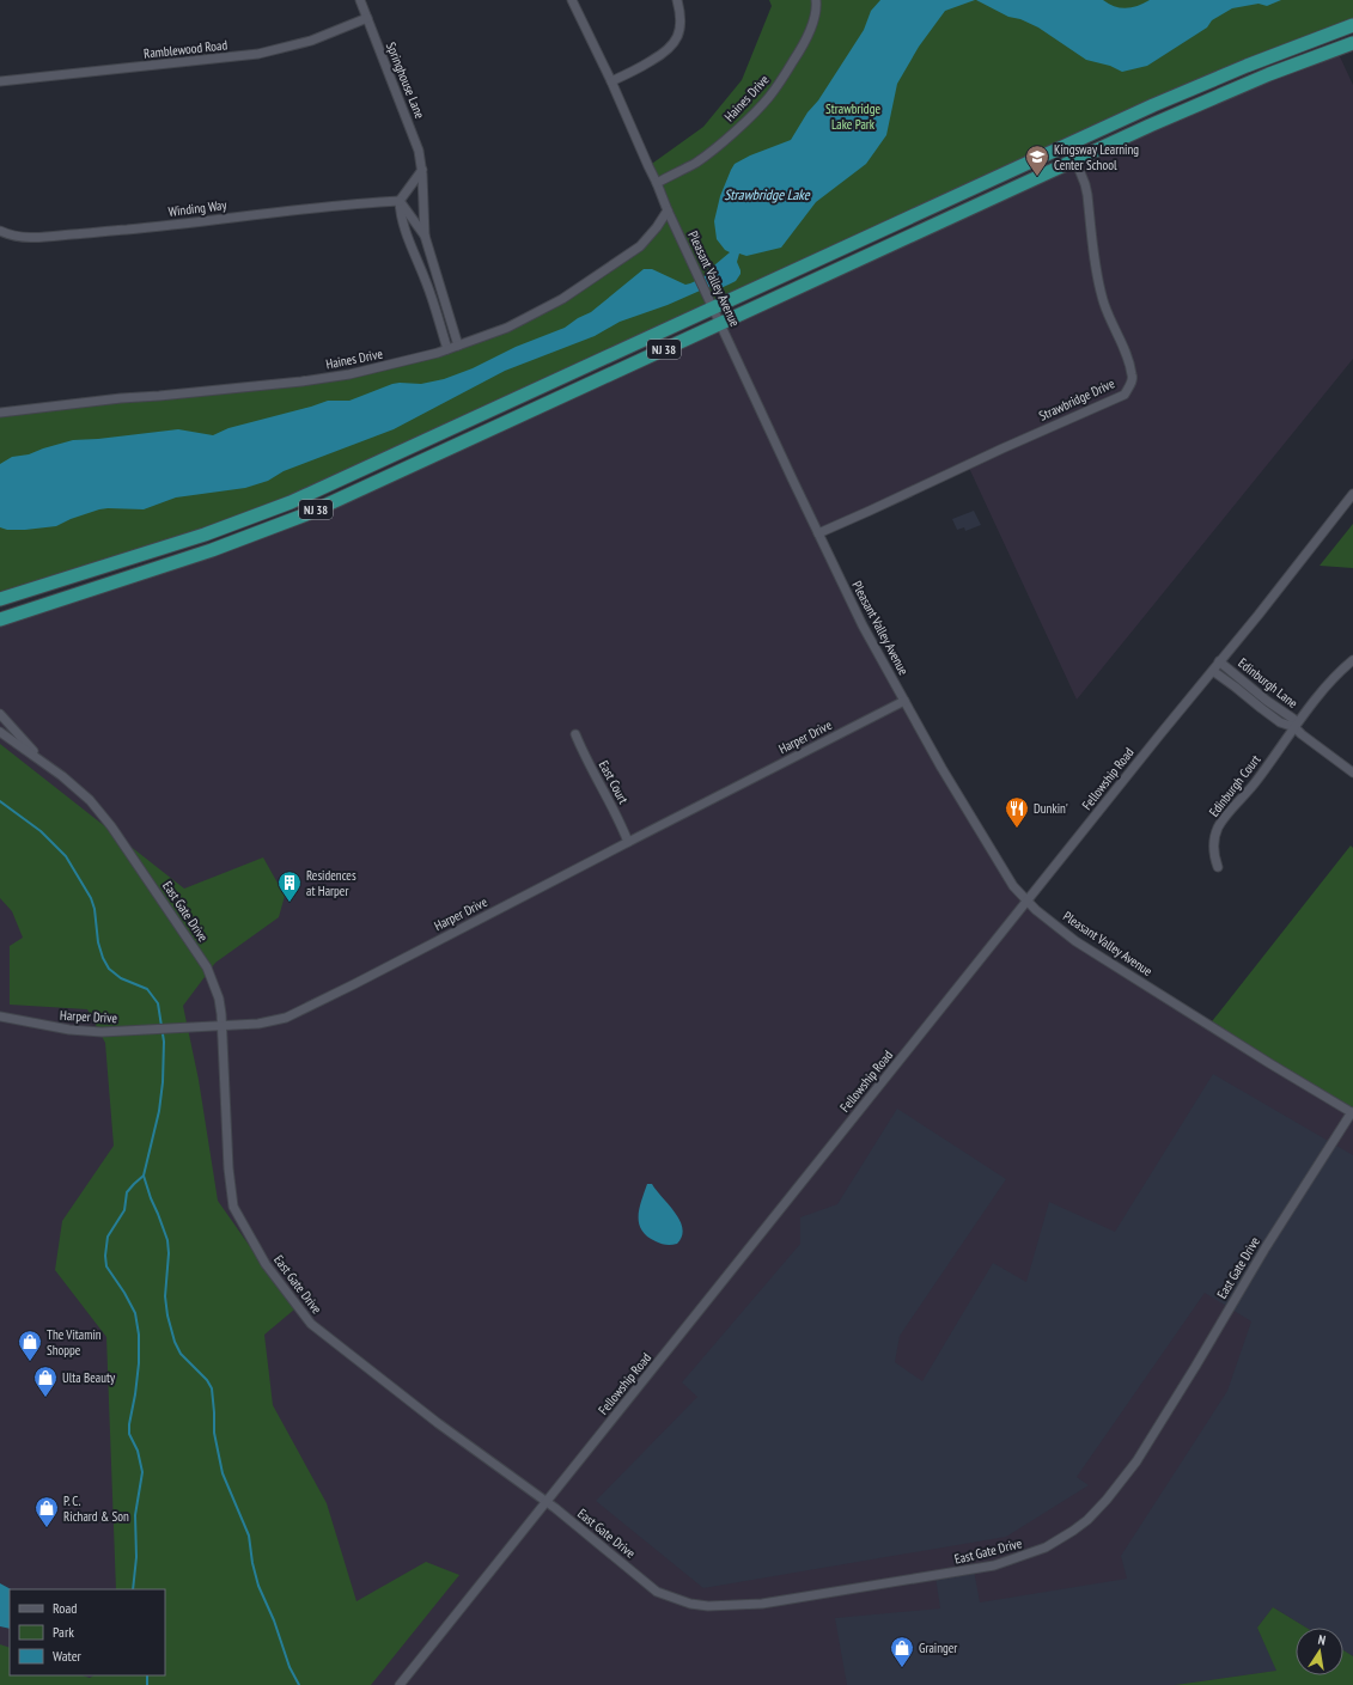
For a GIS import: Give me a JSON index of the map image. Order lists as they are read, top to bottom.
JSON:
{
  "streets": {
    "highway": ["NJ 38"],
    "street": [
      "Ramblewood Road",
      "Springhouse Lane",
      "Haines Drive",
      "Winding Way",
      "Pleasant Valley Avenue",
      "Strawbridge Drive",
      "Edinburgh Lane",
      "Harper Drive",
      "Fellowship Road",
      "East Court",
      "Edinburgh Court",
      "East Gate Drive"
    ]
  },
  "crossings": [
    ["Ramblewood Road", "Springhouse Lane"],
    ["Springhouse Lane", "Haines Drive"],
    ["Springhouse Lane", "Winding Way"],
    ["Haines Drive", "Pleasant Valley Avenue"],
    ["Pleasant Valley Avenue", "NJ 38"],
    ["Pleasant Valley Avenue", "Strawbridge Drive"],
    ["Pleasant Valley Avenue", "Harper Drive"],
    ["Pleasant Valley Avenue", "Fellowship Road"],
    ["Pleasant Valley Avenue", "East Gate Drive"],
    ["NJ 38", "Strawbridge Drive"],
    ["Edinburgh Lane", "Fellowship Road"],
    ["Edinburgh Lane", "Edinburgh Court"],
    ["Harper Drive", "East Court"],
    ["Harper Drive", "East Gate Drive"],
    ["Fellowship Road", "East Gate Drive"]
  ],
  "water": ["Strawbridge Lake"],
  "parks": ["Strawbridge Lake Park"],
  "places": {
    "school or university": ["Kingsway Learning Center School"],
    "restaurant": ["Dunkin'"],
    "building": ["Residences at Harper"],
    "shop": [
      "The Vitamin Shoppe",
      "Ulta Beauty",
      "P. C. Richard & Son",
      "Grainger"
    ]
  },
  "legend": ["Road", "Park", "Water"],
  "north": "top"
}
